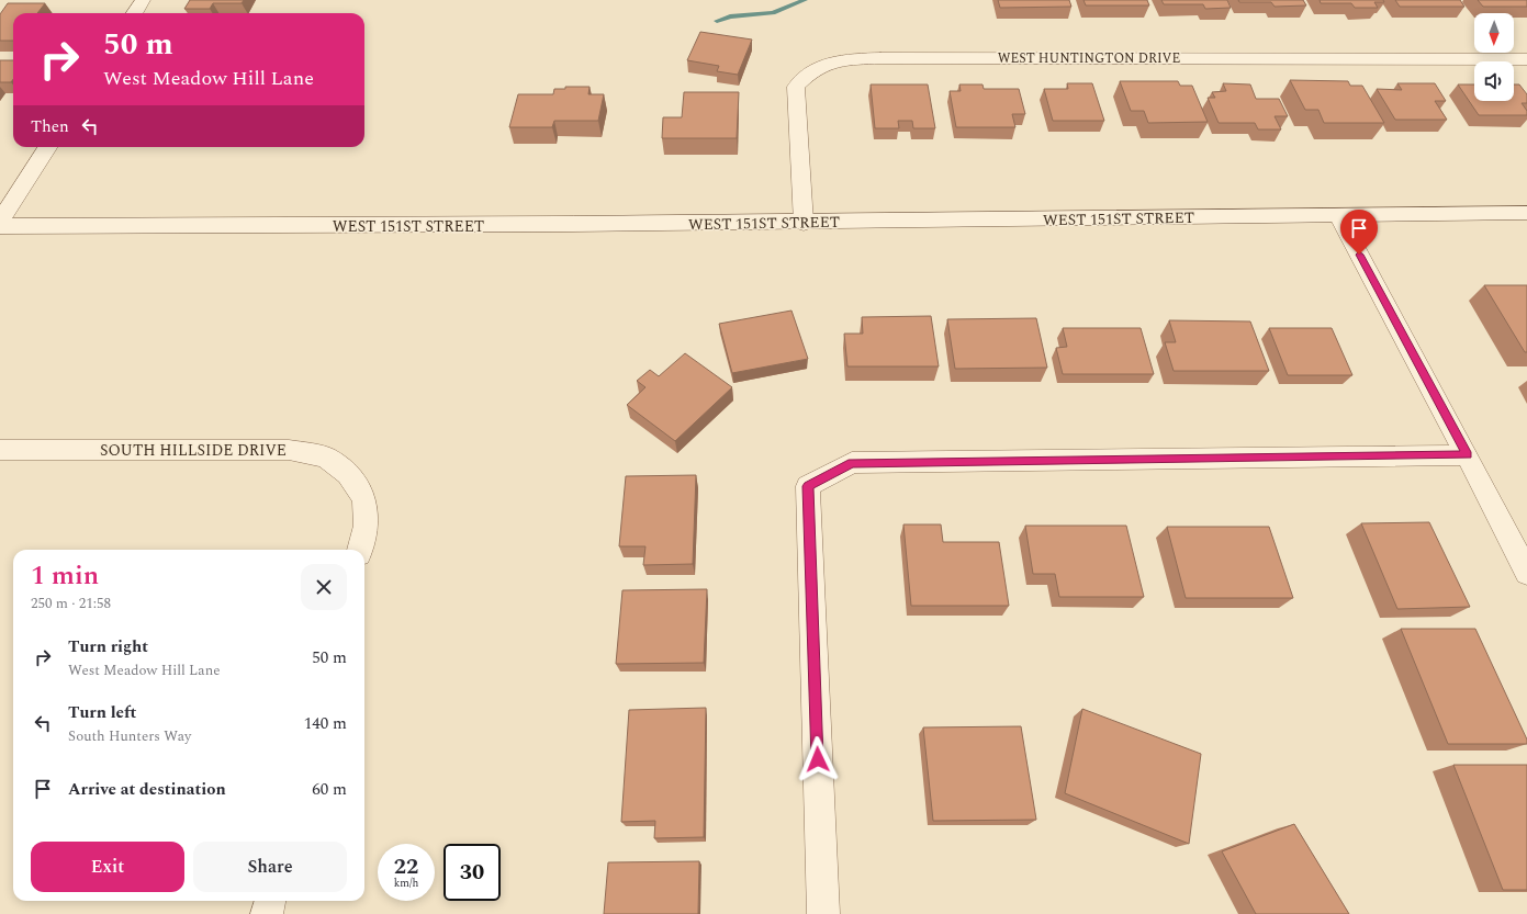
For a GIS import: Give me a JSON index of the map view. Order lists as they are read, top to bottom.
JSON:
{
  "streets": {
    "street": ["WEST HUNTINGTON DRIVE", "WEST 151ST STREET", "SOUTH HILLSIDE DRIVE"]
  },
  "crossings": [
    ["WEST HUNTINGTON DRIVE", "WEST 151ST STREET"]
  ],
  "north": "bottom",
  "page": {
    "turn": ["50 m", "West Meadow Hill Lane"],
    "then": "Then",
    "heading": ["1 min", "250 m · 21:58"],
    "list": [
      {
        "name": "Turn right",
        "note": "West Meadow Hill Lane",
        "value": "50 m"
      },
      {
        "name": "Turn left",
        "note": "South Hunters Way",
        "value": "140 m"
      },
      {
        "name": "Arrive at destination",
        "value": "60 m"
      }
    ],
    "buttons": ["Exit", "Share"],
    "speed": "22 km/h",
    "limit": "30"
  }
}
